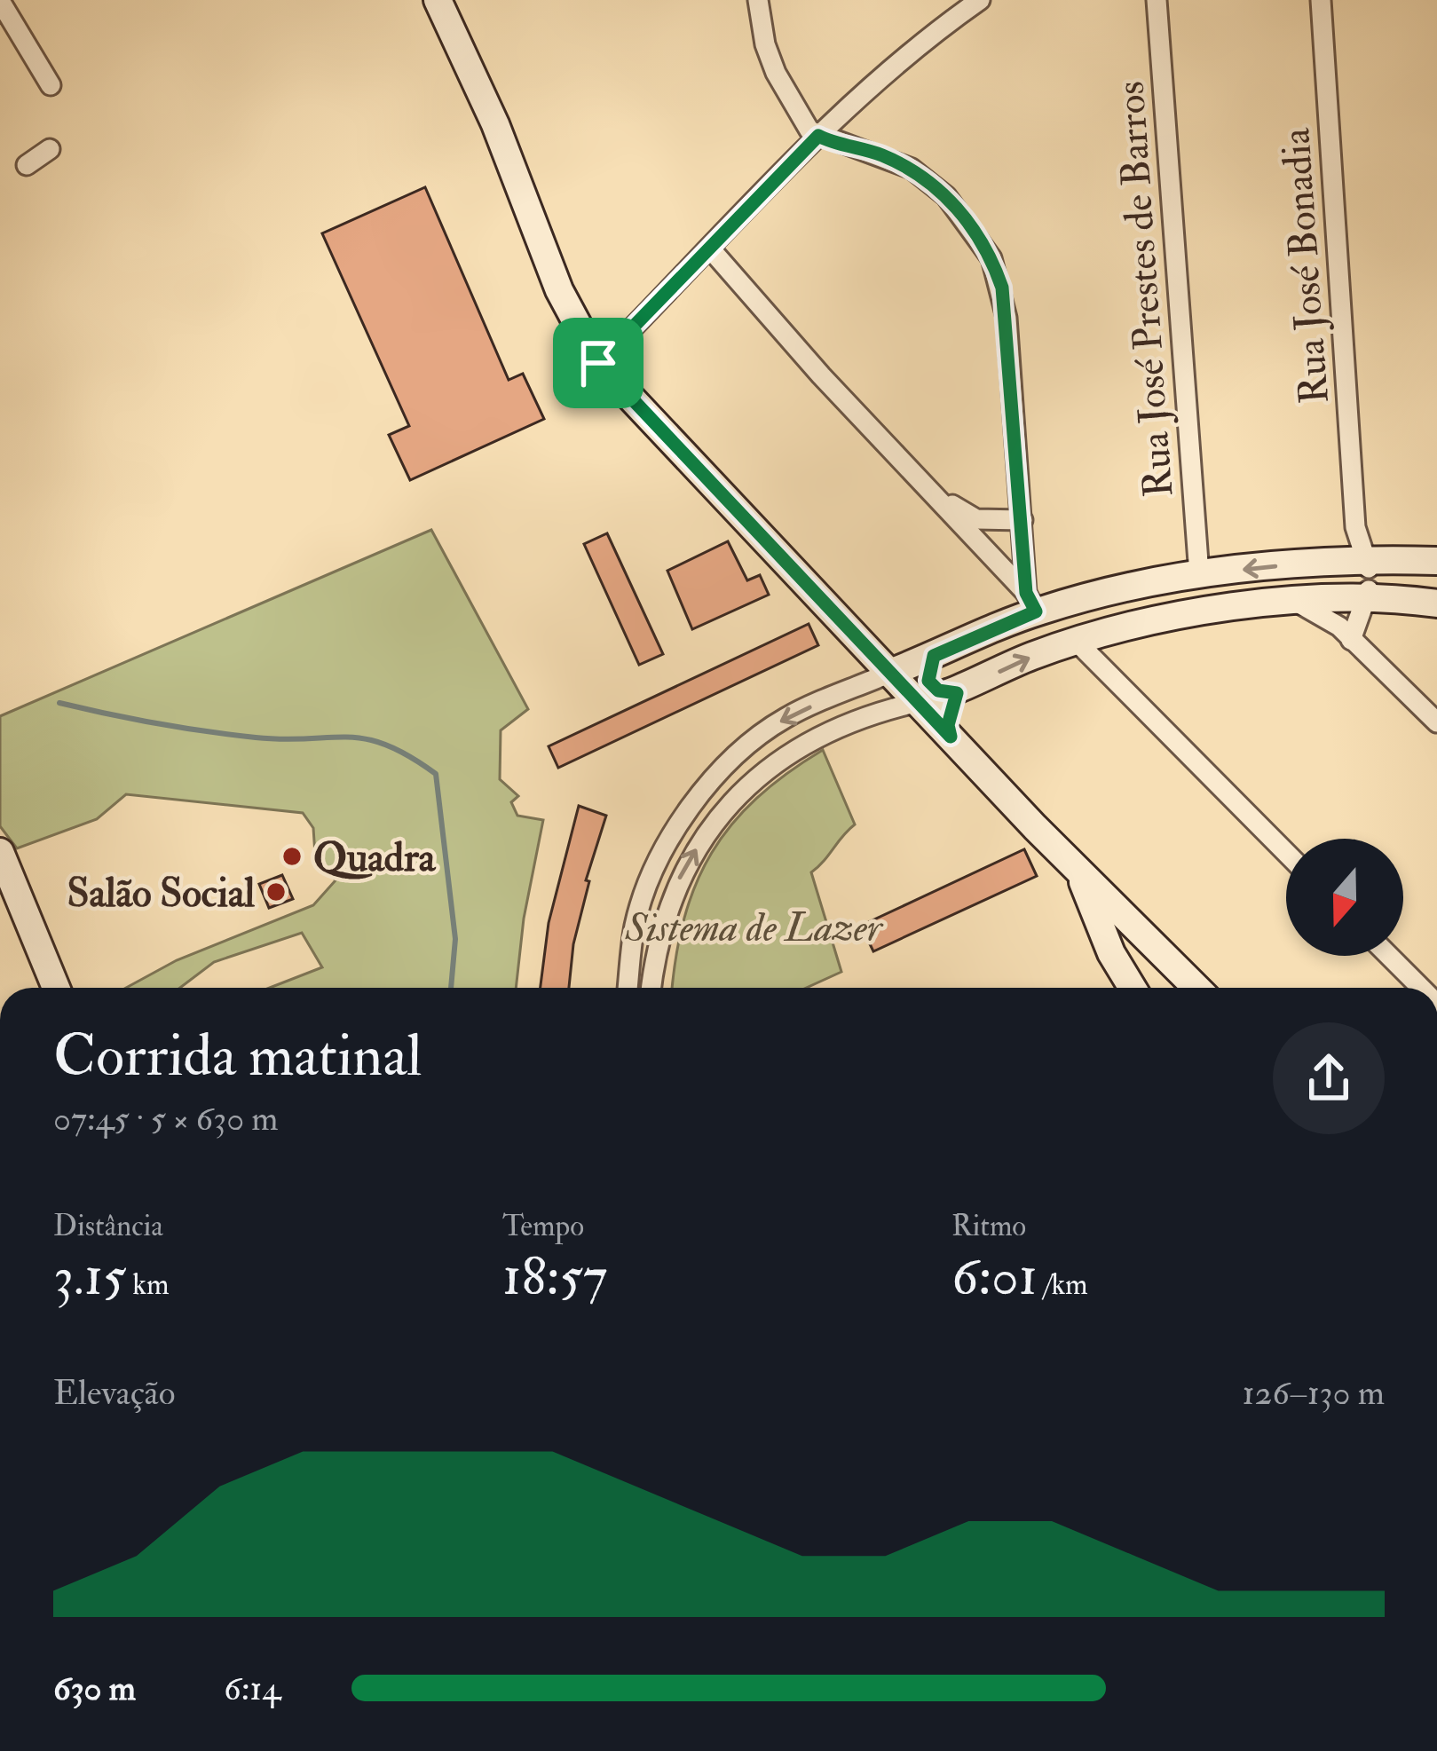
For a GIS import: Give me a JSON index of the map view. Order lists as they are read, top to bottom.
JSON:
{
  "streets": {
    "street": ["Rua José Bonadia", "Rua José Prestes de Barros"]
  },
  "parks": ["Sistema de Lazer"],
  "places": ["Quadra", "Salão Social"],
  "north": "bottom",
  "page": {
    "heading": ["Corrida matinal", "07:45 · 5 × 630 m"],
    "stats": [
      ["Distância", "3.15 km"],
      ["Tempo", "18:57"],
      ["Ritmo", "6:01 /km"]
    ],
    "chart": ["Elevação", "126–130 m"],
    "list": [
      {
        "name": "630 m",
        "note": "6:14"
      }
    ]
  }
}
